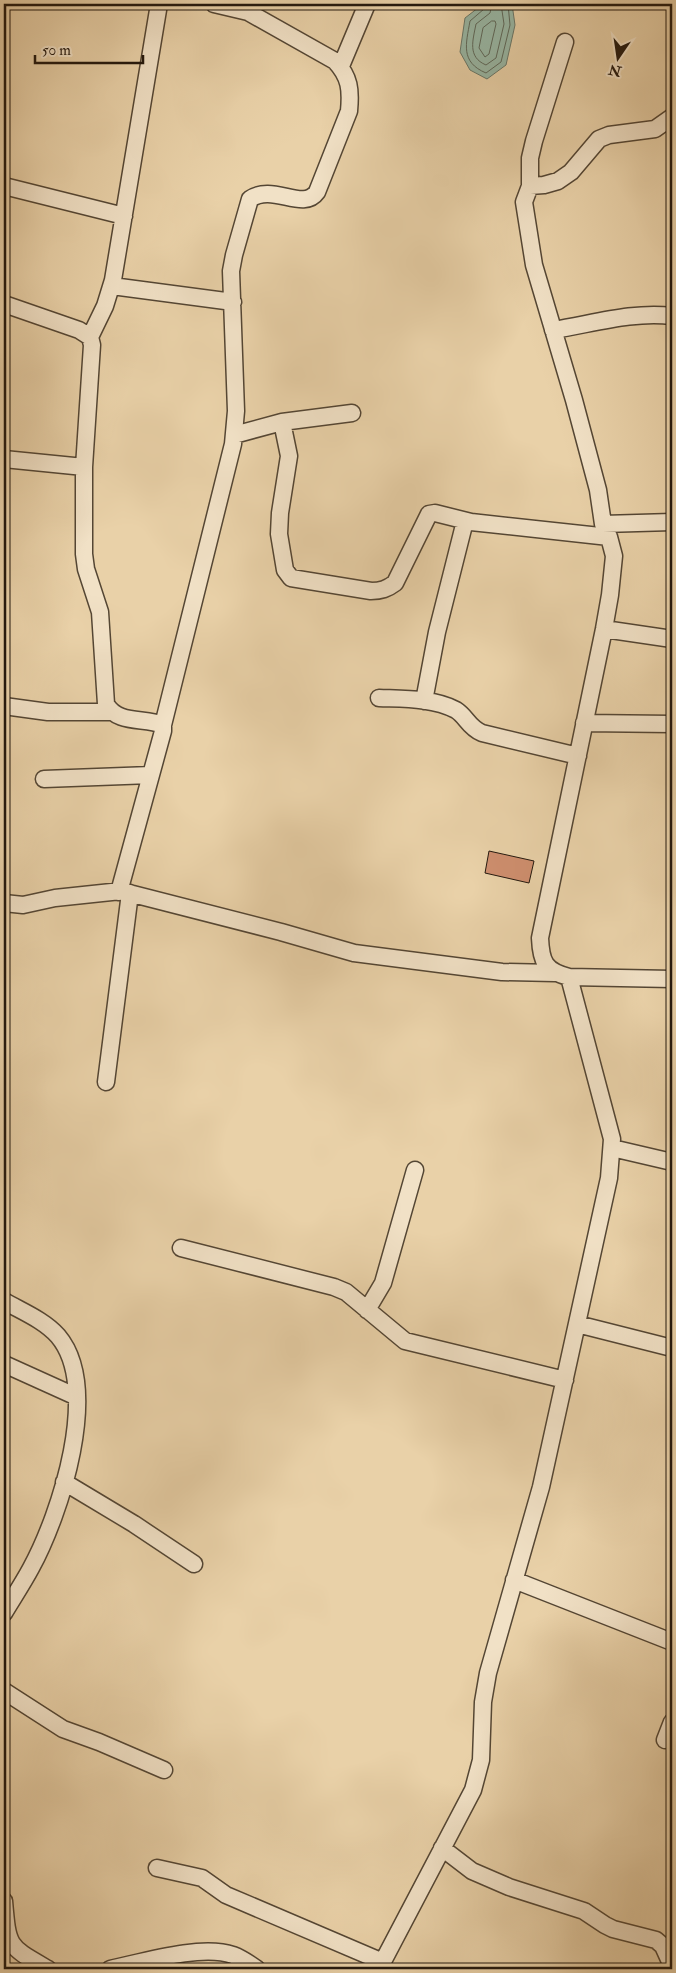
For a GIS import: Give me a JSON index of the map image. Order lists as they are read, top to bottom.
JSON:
{
  "scale_bar": "50 m",
  "north": "bottom"
}
